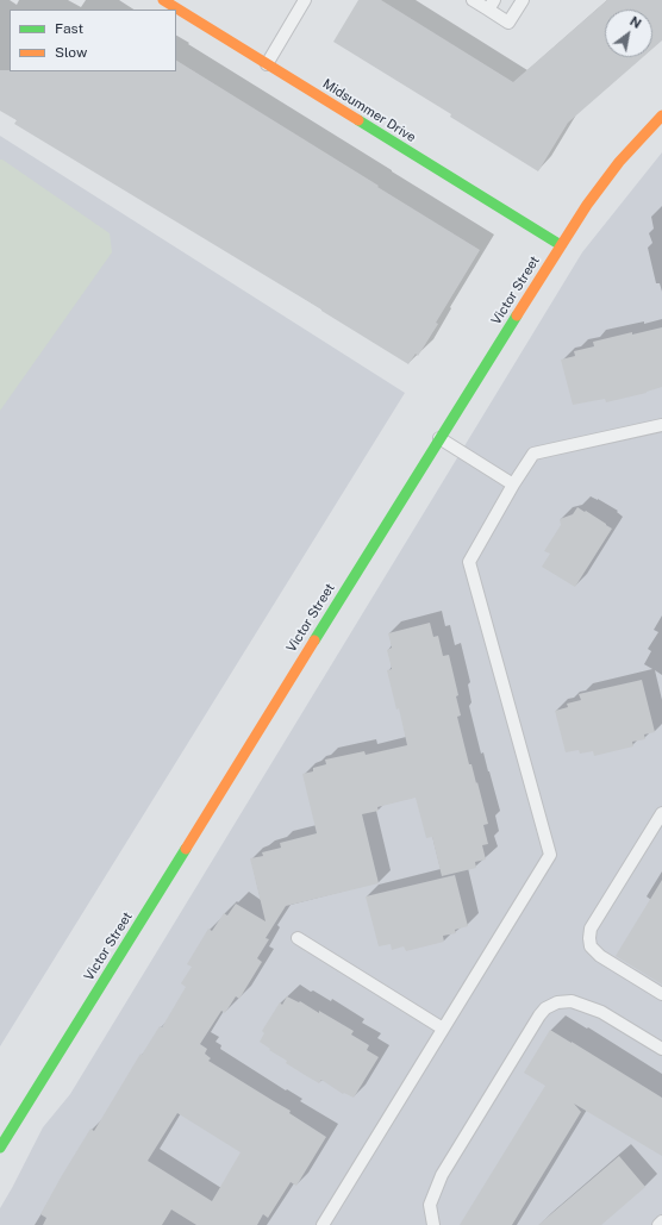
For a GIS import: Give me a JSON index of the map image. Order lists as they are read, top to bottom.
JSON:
{
  "streets": {
    "street": ["Midsummer Drive", "Victor Street"]
  },
  "crossings": [
    ["Midsummer Drive", "Victor Street"]
  ],
  "legend": ["Fast", "Slow"],
  "north": "top right"
}
